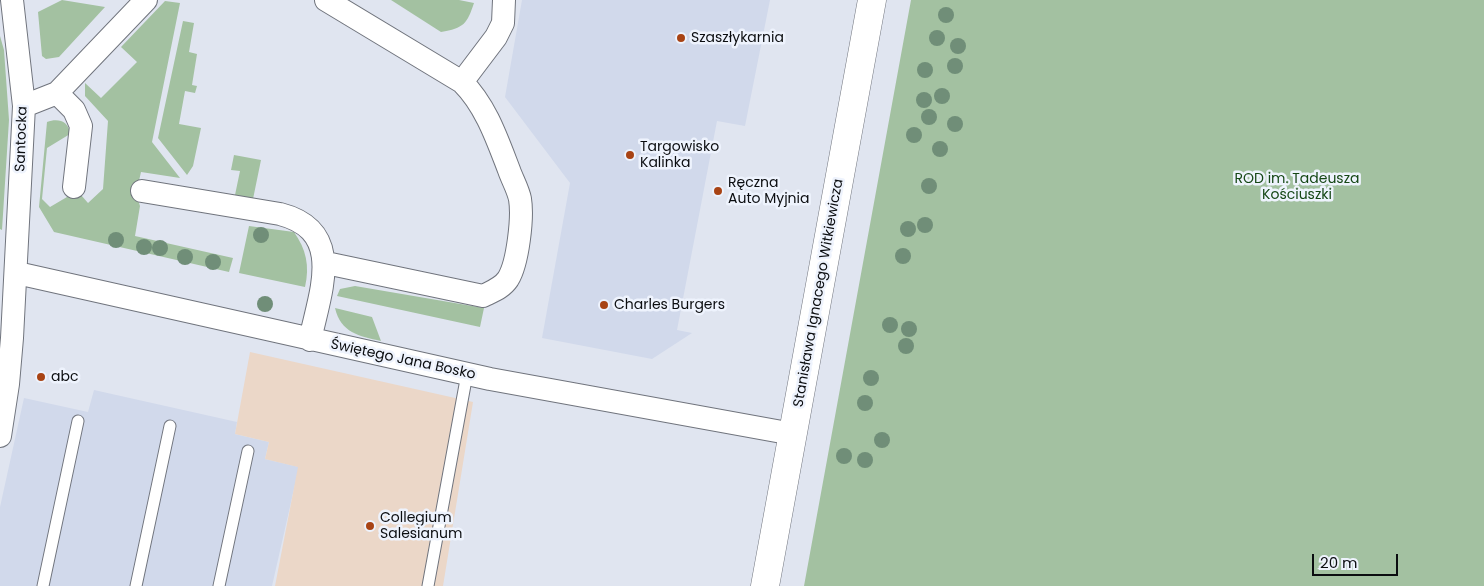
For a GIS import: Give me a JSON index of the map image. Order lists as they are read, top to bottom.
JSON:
{
  "streets": {
    "street": ["Santocka", "Stanisława Ignacego Witkiewicza", "Świętego Jana Bosko"]
  },
  "crossings": [
    ["Santocka", "Świętego Jana Bosko"],
    ["Stanisława Ignacego Witkiewicza", "Świętego Jana Bosko"]
  ],
  "parks": ["ROD im. Tadeusza Kościuszki"],
  "places": [
    "Szaszłykarnia",
    "Targowisko Kalinka",
    "Ręczna Auto Myjnia",
    "Charles Burgers",
    "abc",
    "Collegium Salesianum"
  ],
  "scale_bar": "20 m"
}
